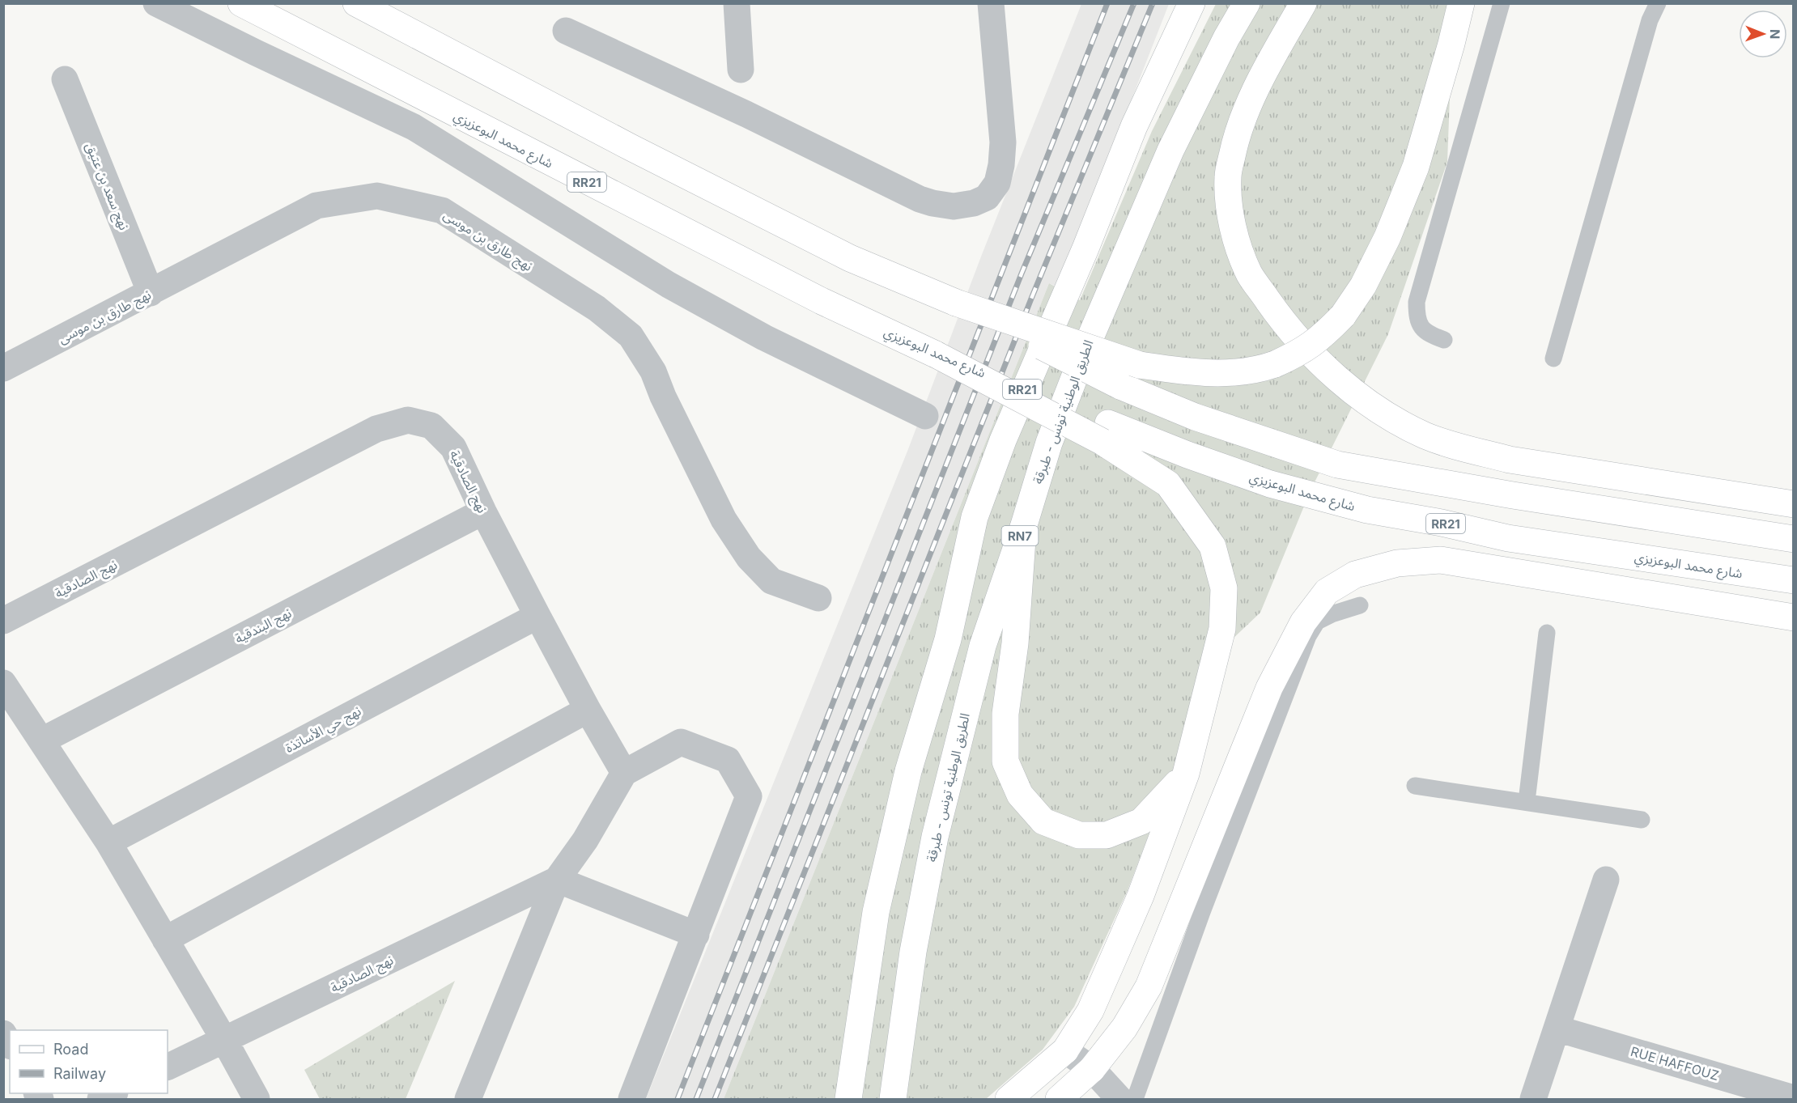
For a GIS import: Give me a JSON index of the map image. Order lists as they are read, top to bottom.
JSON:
{
  "streets": {
    "main road": [
      "شارع محمد البوعزيزي",
      "RR21",
      "الطريق الوطنية تونس - طبرقة",
      "RN7"
    ],
    "street": [
      "نهج سعد بن عتيق",
      "نهج طارق بن موسى",
      "نهج الصادقية",
      "نهج البندقية",
      "نهج حي الأساتذة",
      "RUE HAFFOUZ"
    ]
  },
  "crossings": [
    ["نهج سعد بن عتيق", "نهج طارق بن موسى"],
    ["نهج الصادقية", "نهج البندقية"],
    ["نهج الصادقية", "نهج حي الأساتذة"]
  ],
  "legend": ["Road", "Railway"],
  "north": "right"
}
